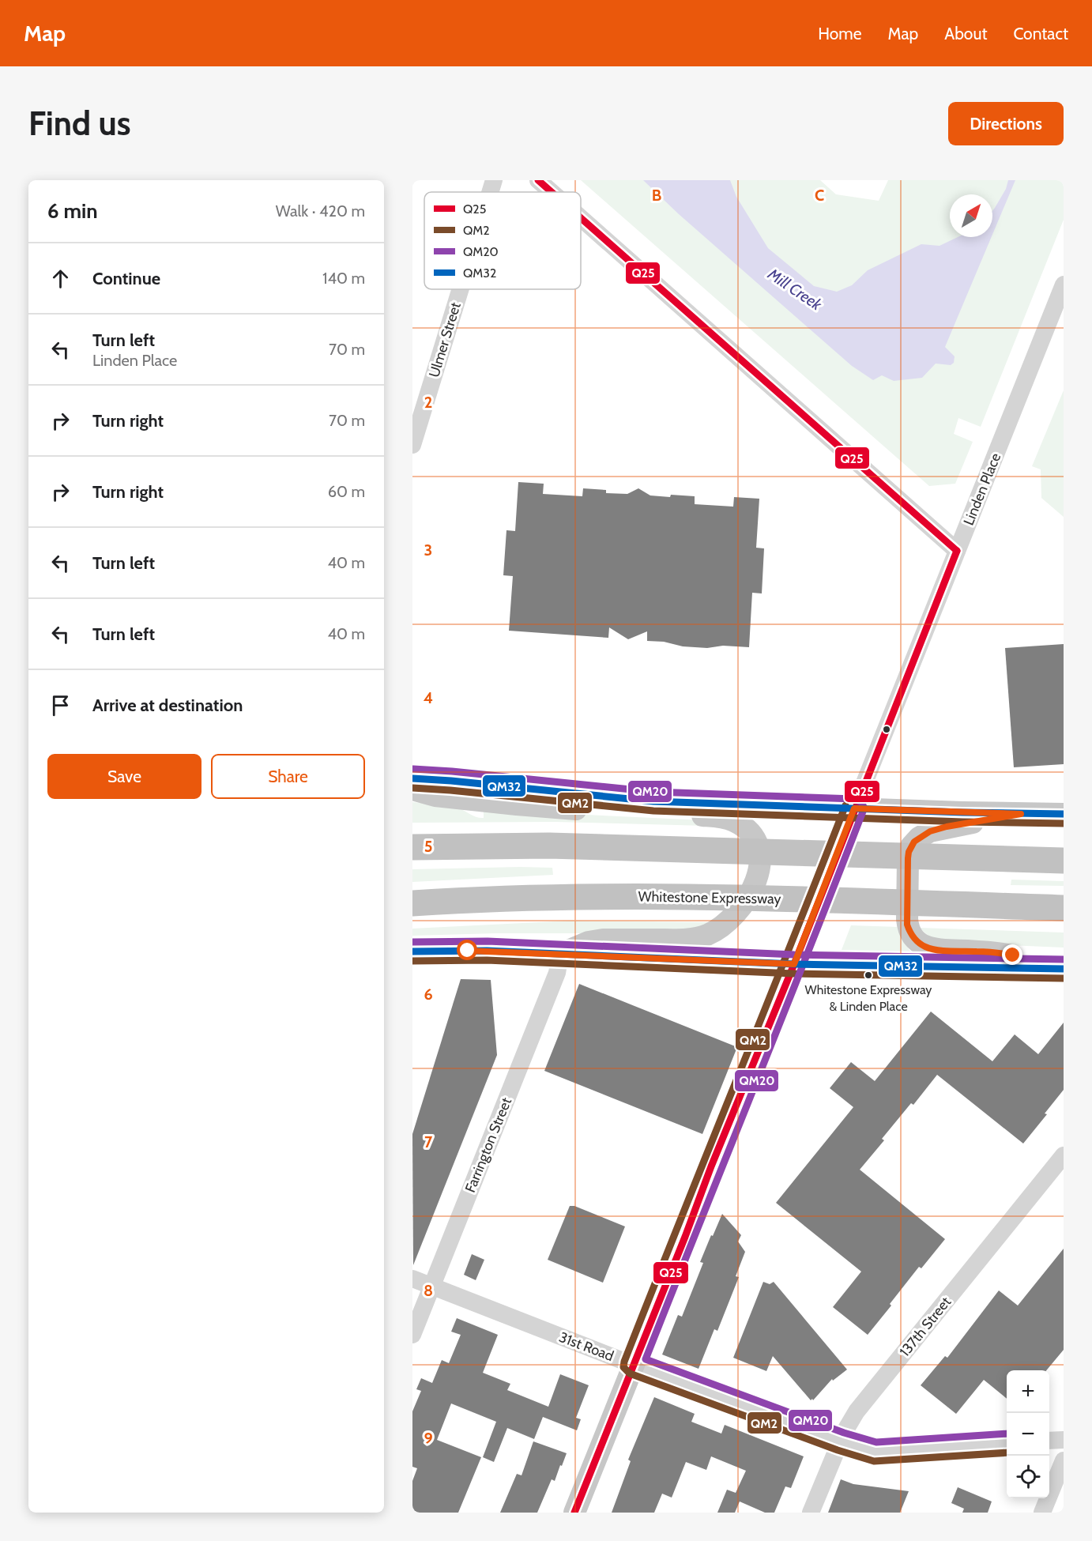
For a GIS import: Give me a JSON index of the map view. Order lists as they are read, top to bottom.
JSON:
{
  "streets": {
    "highway": ["Whitestone Expressway"],
    "main road": ["Linden Place"],
    "street": [
      "Ulmer Street",
      "Farrington Street",
      "137th Street",
      "31st Road"
    ]
  },
  "crossings": [
    ["Linden Place", "31st Road"],
    ["Farrington Street", "31st Road"],
    ["137th Street", "31st Road"]
  ],
  "water": ["Mill Creek"],
  "places": ["Whitestone Expressway & Linden Place"],
  "lines": [
    "transit line Q25",
    "transit line QM20",
    "transit line QM32",
    "transit line QM2"
  ],
  "legend": [
    "Q25",
    "QM2",
    "QM20",
    "QM32"
  ],
  "north": "top right",
  "page": {
    "header": "Map",
    "nav": [
      "Home",
      "Map",
      "About",
      "Contact"
    ],
    "buttons": [
      "Directions",
      ["Save", "Share"]
    ],
    "title": "Find us",
    "heading": ["6 min", "Walk · 420 m"],
    "list": [
      ["Continue", "140 m"],
      ["Turn left", "Linden Place", "70 m"],
      ["Turn right", "70 m"],
      ["Turn right", "60 m"],
      ["Turn left", "40 m"],
      ["Turn left", "40 m"],
      "Arrive at destination"
    ],
    "map_buttons": ["+", "−"]
  },
  "grid": {
    "columns": ["B", "C"],
    "rows": [
      "2",
      "3",
      "4",
      "5",
      "6",
      "7",
      "8",
      "9"
    ]
  }
}
